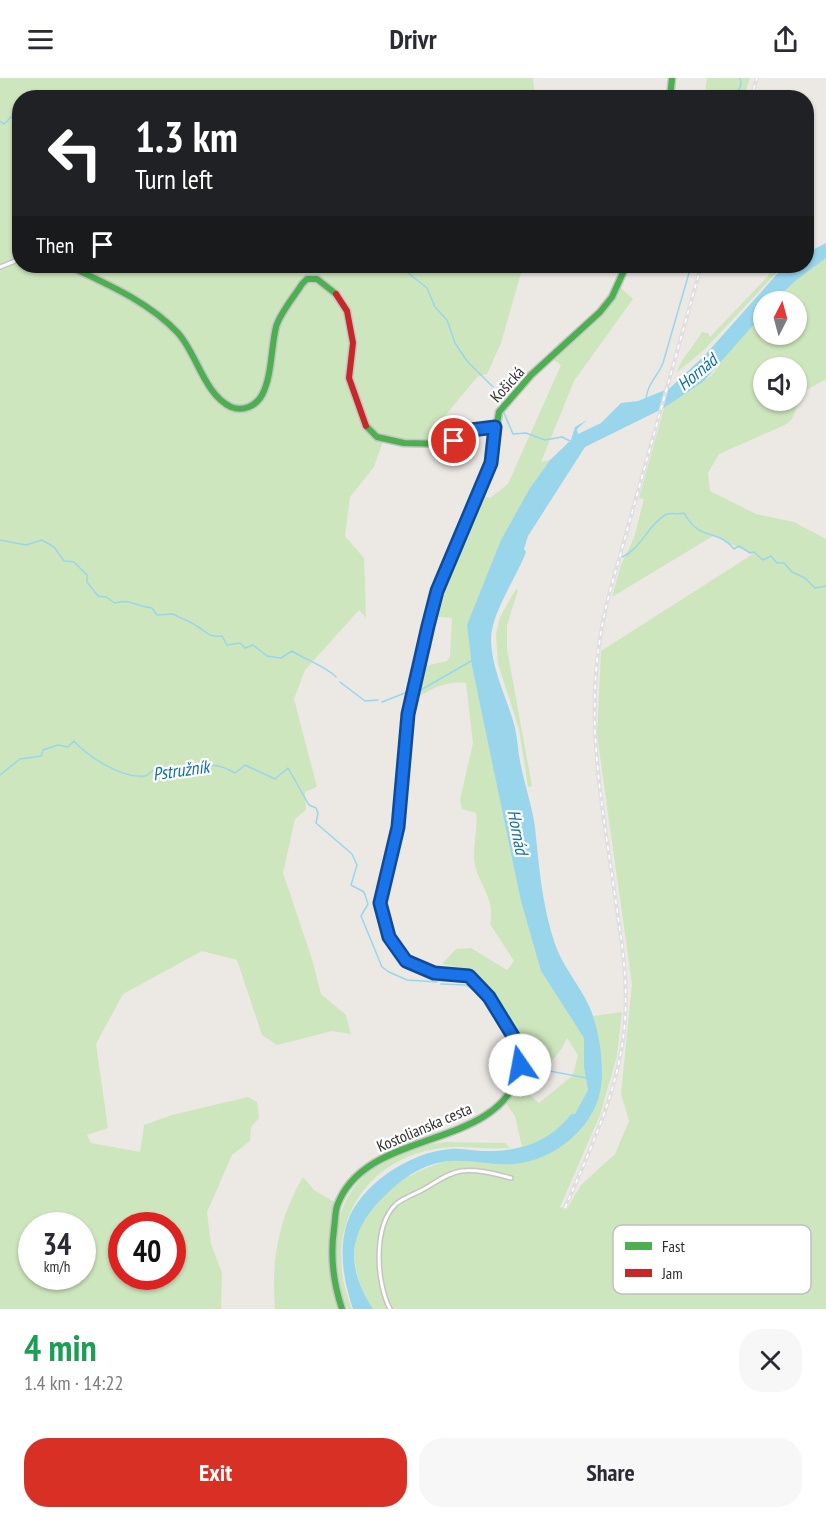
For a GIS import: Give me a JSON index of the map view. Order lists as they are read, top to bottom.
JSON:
{
  "streets": {
    "street": ["Košická", "Kostolianska cesta"]
  },
  "crossings": [
    ["Košická", "Kostolianska cesta"]
  ],
  "water": ["Hornád", "Pstružník"],
  "legend": ["Fast", "Jam"],
  "north": "top",
  "page": {
    "header": "Drivr",
    "turn": ["1.3 km", "Turn left"],
    "then": "Then",
    "speed": "34 km/h",
    "limit": "40",
    "heading": ["4 min", "1.4 km · 14:22"],
    "buttons": ["Exit", "Share"]
  }
}
